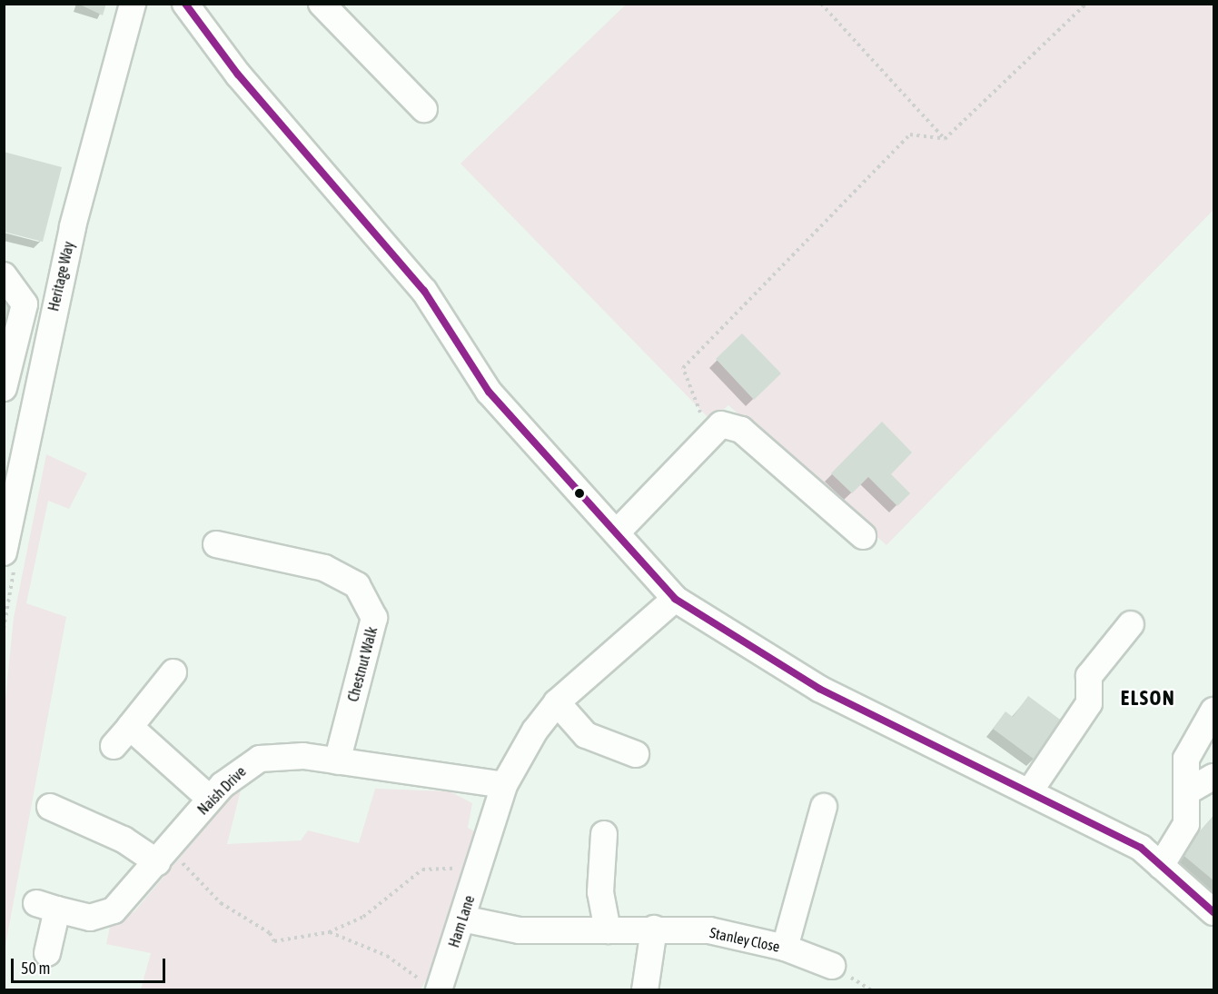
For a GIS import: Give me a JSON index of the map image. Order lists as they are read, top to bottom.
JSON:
{
  "streets": {
    "street": [
      "Heritage Way",
      "Chestnut Walk",
      "Naish Drive",
      "Ham Lane",
      "Stanley Close"
    ]
  },
  "crossings": [
    ["Chestnut Walk", "Naish Drive"],
    ["Naish Drive", "Ham Lane"],
    ["Ham Lane", "Stanley Close"]
  ],
  "districts": ["ELSON"],
  "scale_bar": "50 m"
}
